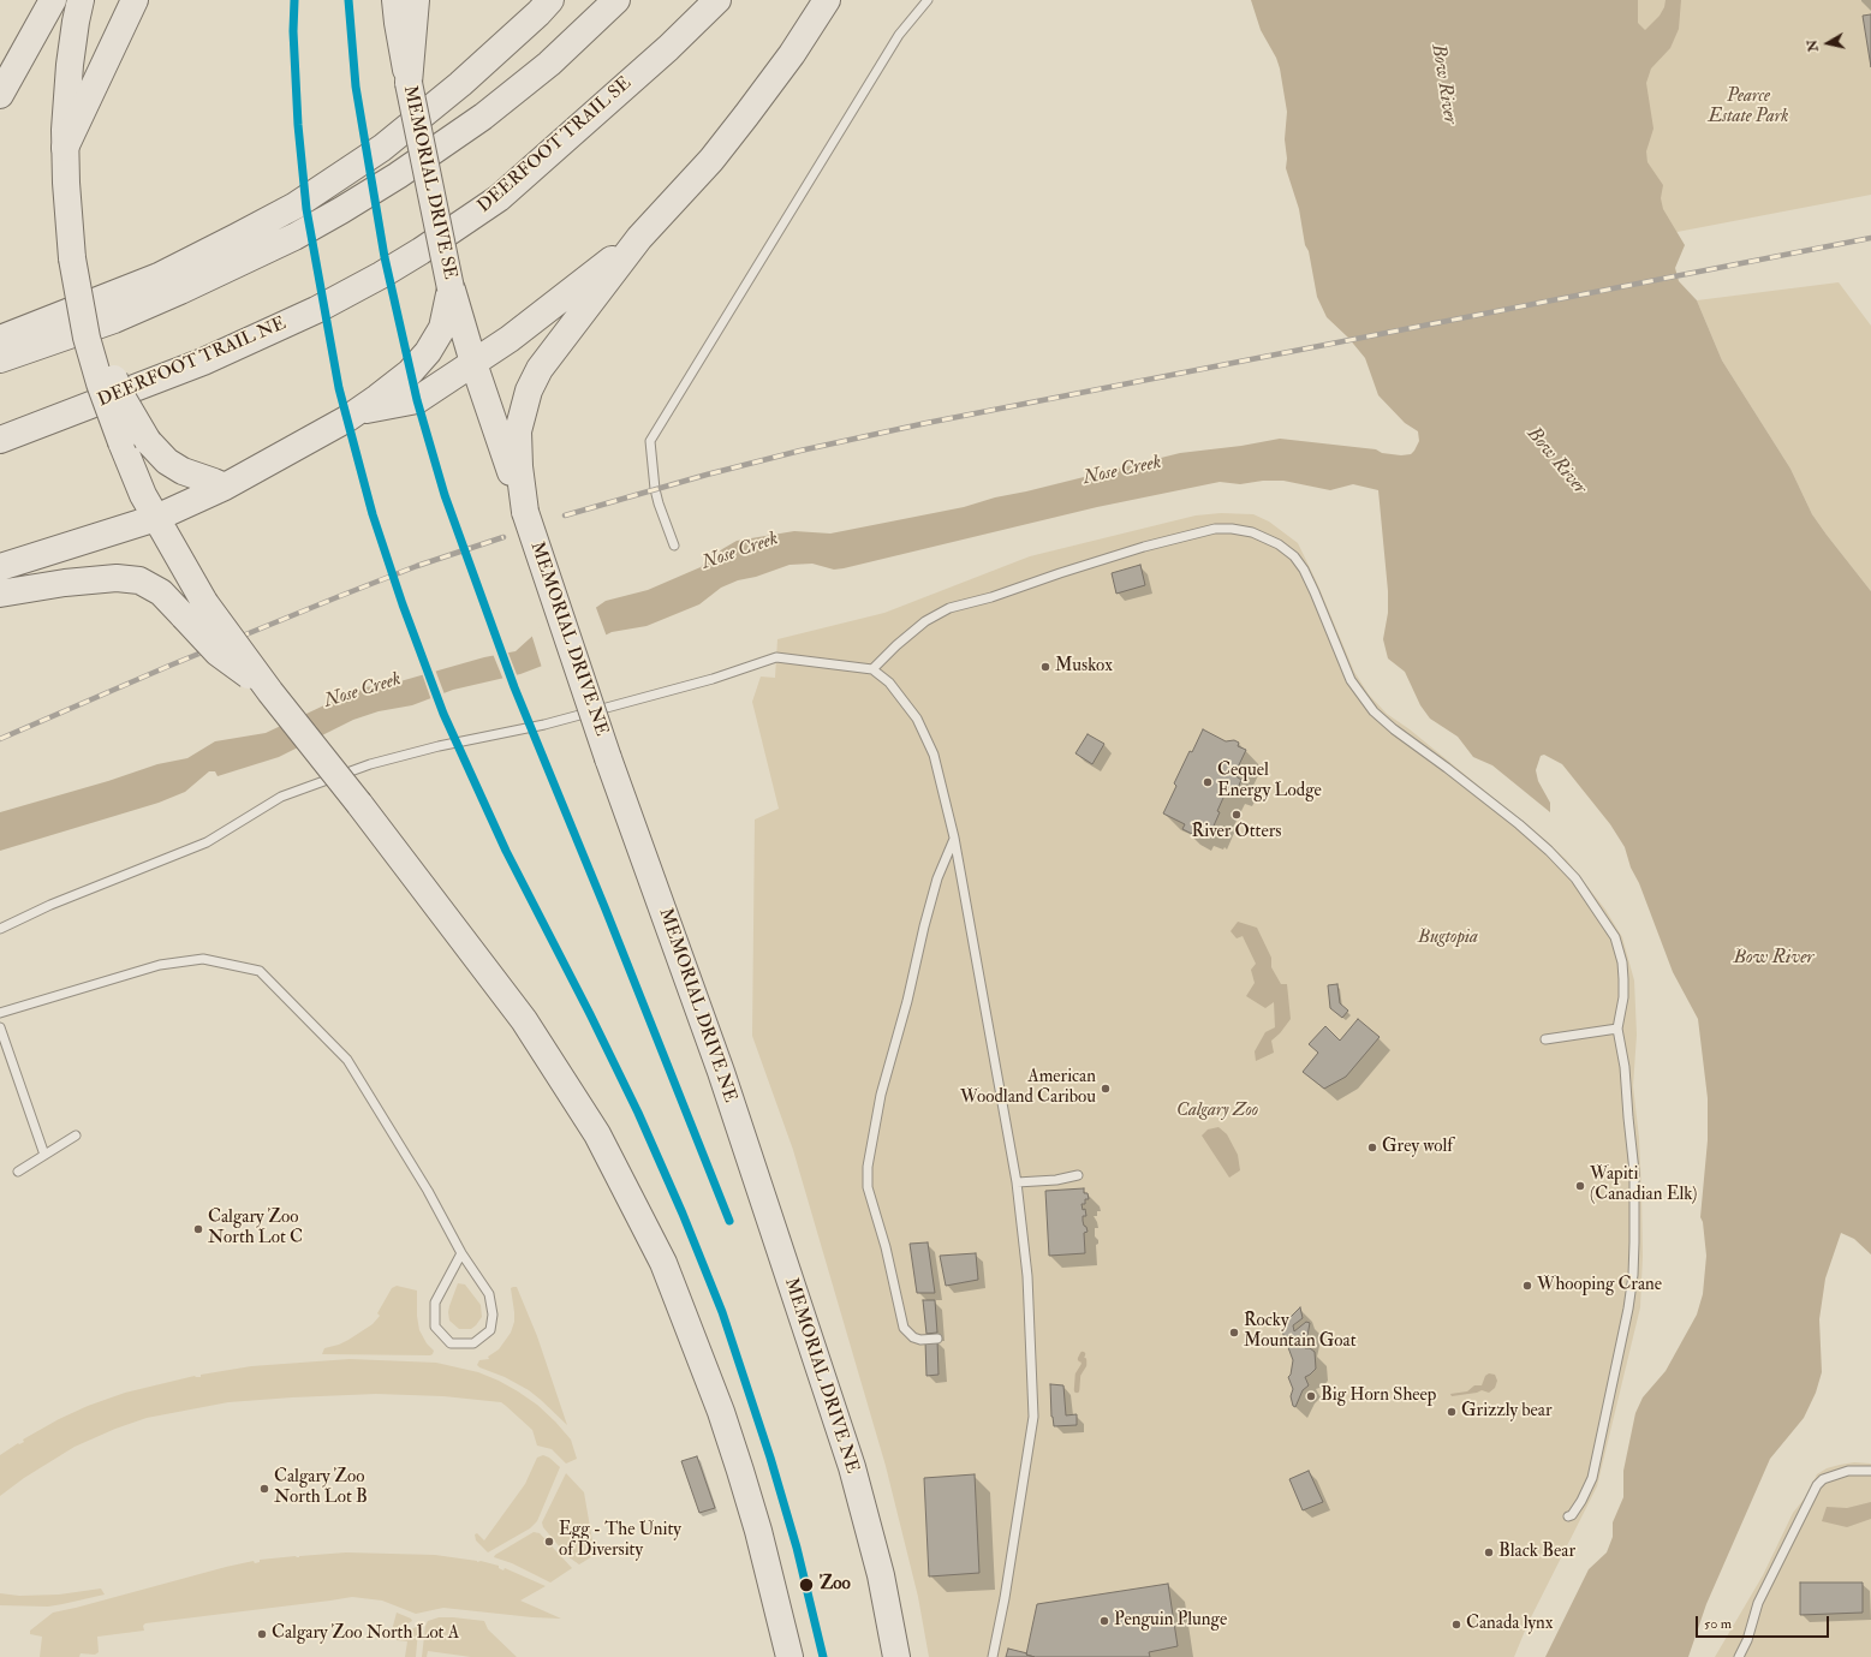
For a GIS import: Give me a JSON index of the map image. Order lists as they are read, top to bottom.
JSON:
{
  "streets": {
    "main road": [
      "DEERFOOT TRAIL SE",
      "MEMORIAL DRIVE SE",
      "DEERFOOT TRAIL NE",
      "MEMORIAL DRIVE NE"
    ]
  },
  "crossings": [
    ["DEERFOOT TRAIL SE", "DEERFOOT TRAIL NE"],
    ["MEMORIAL DRIVE SE", "MEMORIAL DRIVE NE"]
  ],
  "water": ["Bow River", "Nose Creek"],
  "parks": ["Pearce Estate Park", "Bugtopia", "Calgary Zoo"],
  "places": [
    "Muskox",
    "Cequel Energy Lodge",
    "River Otters",
    "American Woodland Caribou",
    "Grey wolf",
    "Wapiti (Canadian Elk)",
    "Calgary Zoo North Lot C",
    "Whooping Crane",
    "Rocky Mountain Goat",
    "Big Horn Sheep",
    "Grizzly bear",
    "Calgary Zoo North Lot B",
    "Egg - The Unity of Diversity",
    "Black Bear",
    "Zoo",
    "Penguin Plunge",
    "Canada lynx",
    "Calgary Zoo North Lot A"
  ],
  "scale_bar": "50 m",
  "north": "left"
}
